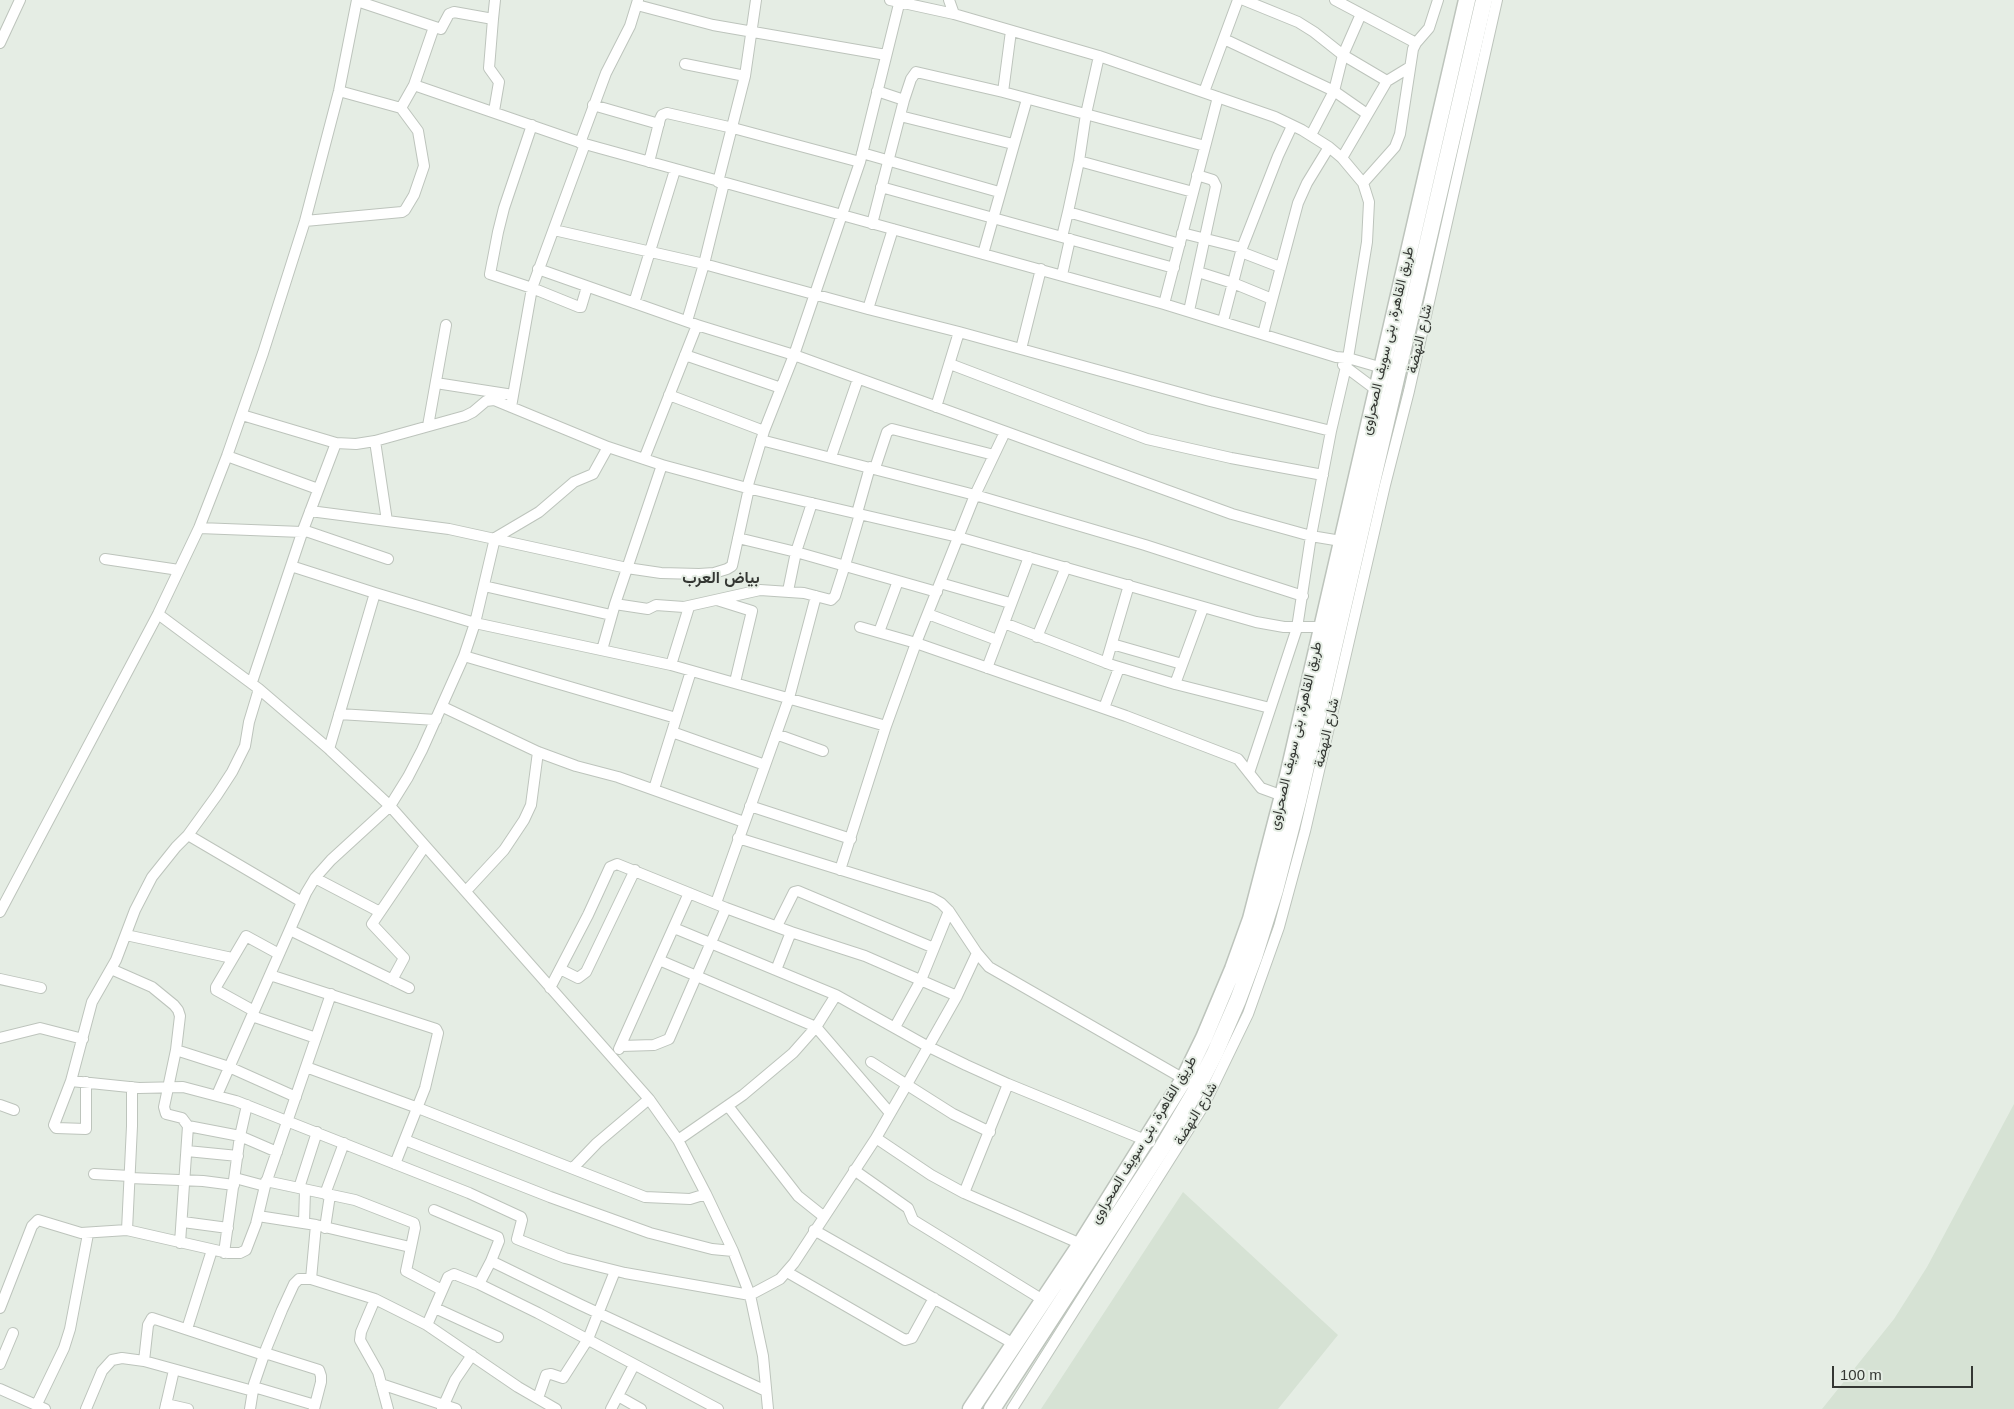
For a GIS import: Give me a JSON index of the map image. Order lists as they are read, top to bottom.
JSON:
{
  "streets": {
    "main road": ["طريق القاهرة, بنى سويف الصحراوى"],
    "street": ["شارع النهضة"]
  },
  "crossings": [
    ["شارع النهضة", "طريق القاهرة, بنى سويف الصحراوى"]
  ],
  "districts": ["بياض العرب"],
  "scale_bar": "100 m"
}
